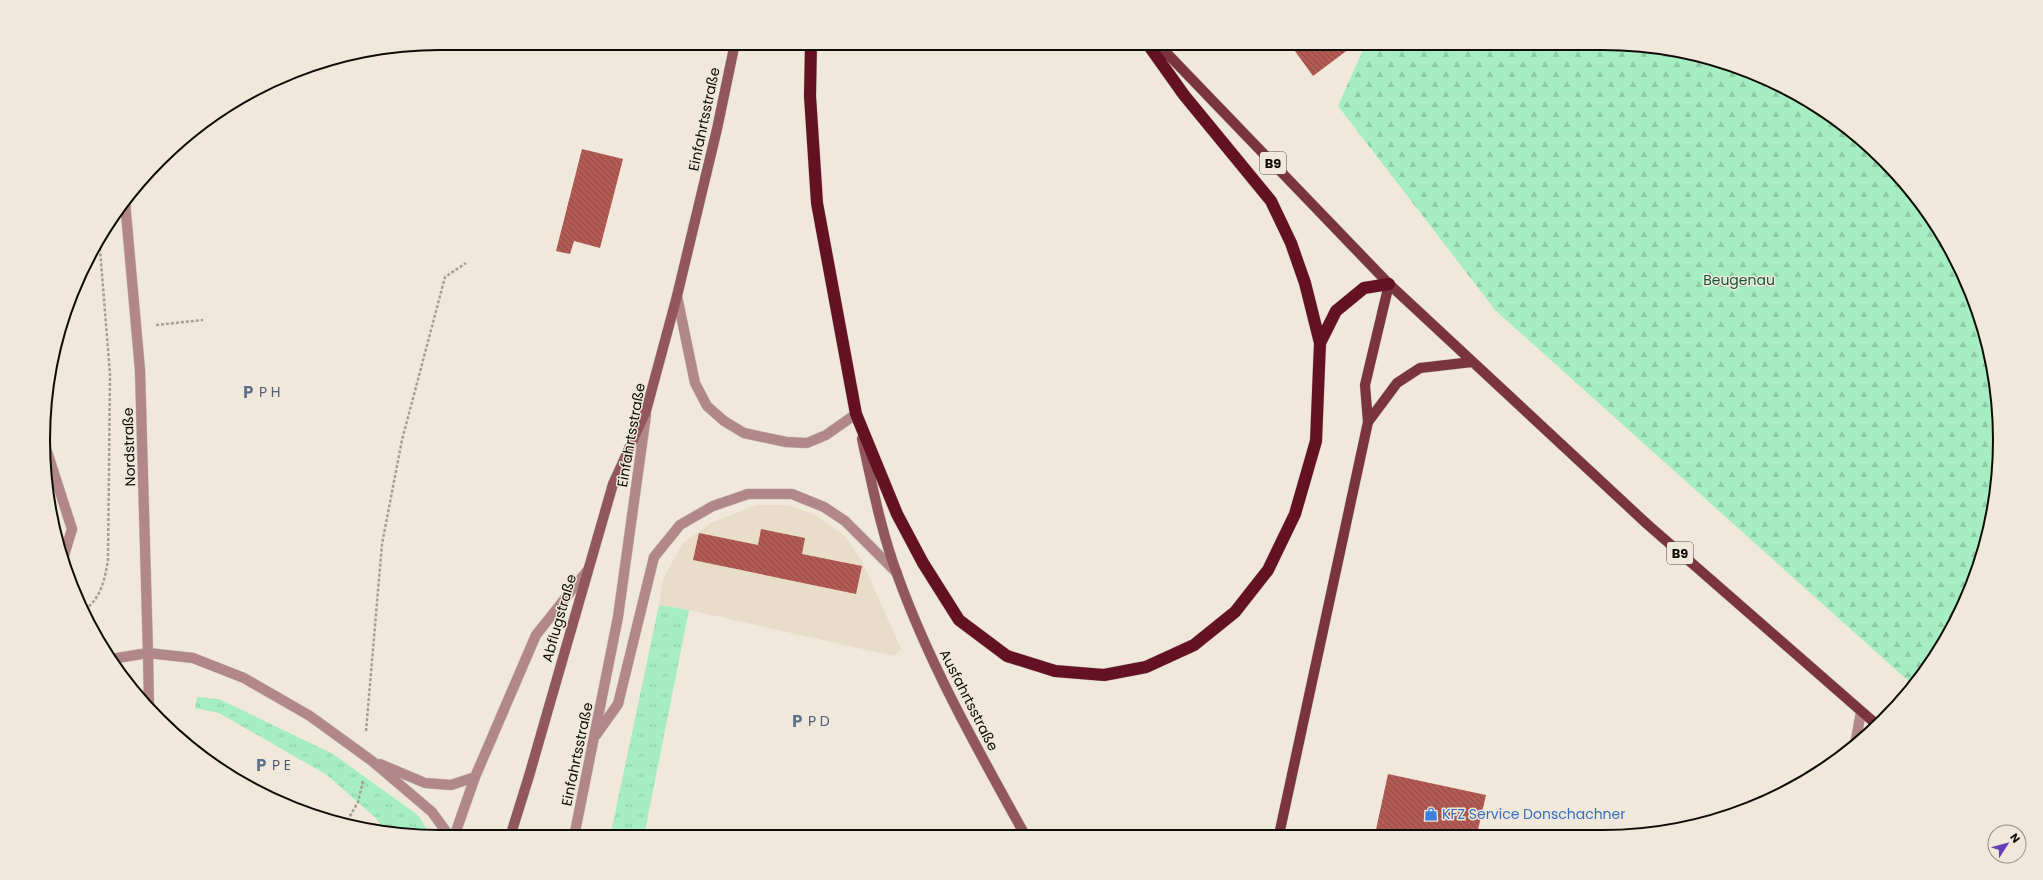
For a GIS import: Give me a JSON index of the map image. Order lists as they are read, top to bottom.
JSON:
{
  "streets": {
    "main road": ["B9"],
    "street": [
      "Einfahrtsstraße",
      "Nordstraße",
      "Abflugstraße",
      "Ausfahrtsstraße"
    ]
  },
  "crossings": [
    ["Einfahrtsstraße", "Abflugstraße"]
  ],
  "parks": ["Beugenau"],
  "places": {
    "parking": ["P H", "P D", "P E"],
    "shop": ["KFZ Service Donschachner"]
  },
  "north": "top right"
}
